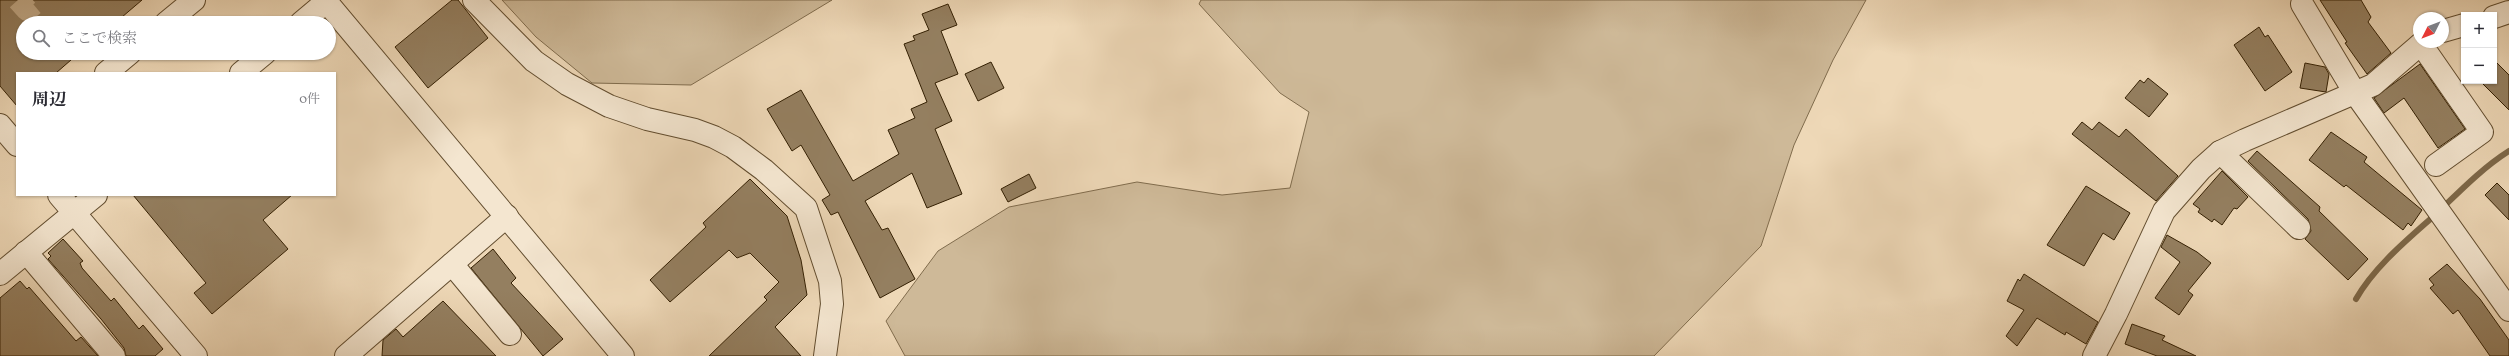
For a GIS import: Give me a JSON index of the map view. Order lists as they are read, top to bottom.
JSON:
{
  "north": "bottom left",
  "page": {
    "map_buttons": ["+", "−"],
    "search": "ここで検索",
    "heading": ["周辺", "0件"]
  }
}
